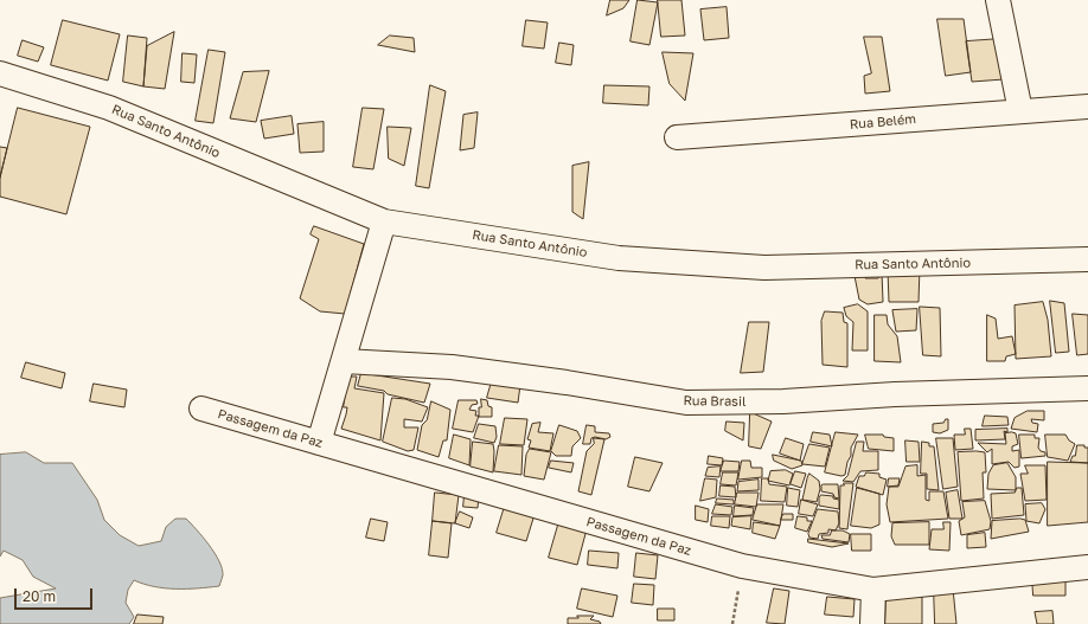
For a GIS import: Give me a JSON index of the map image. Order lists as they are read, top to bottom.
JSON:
{
  "streets": {
    "street": [
      "Rua Belém",
      "Rua Santo Antônio",
      "Rua Brasil",
      "Passagem da Paz"
    ]
  },
  "scale_bar": "20 m"
}
